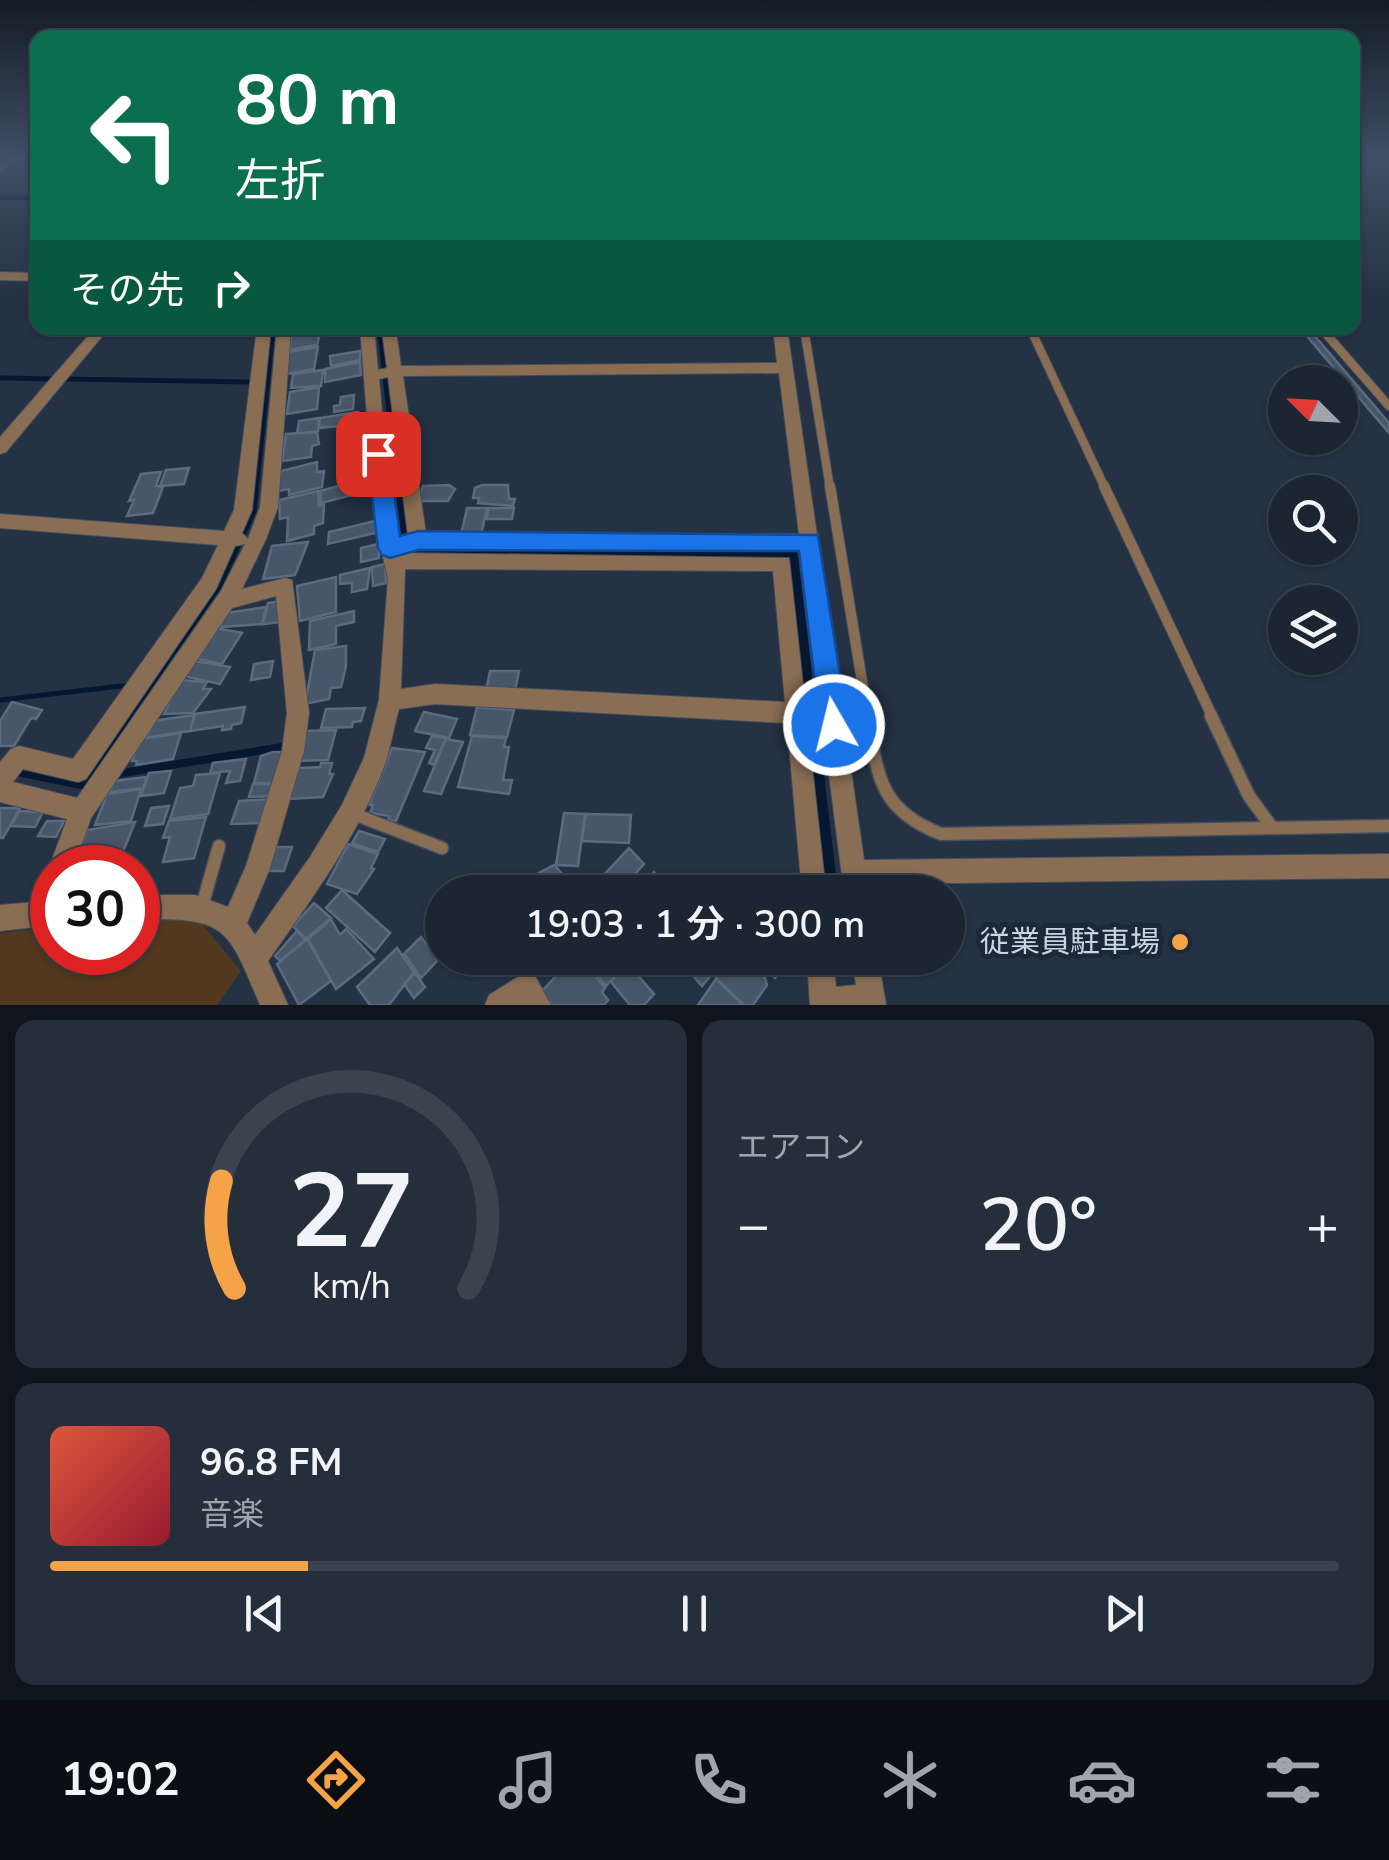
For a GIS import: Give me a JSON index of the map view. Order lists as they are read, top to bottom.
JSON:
{
  "places": ["従業員駐車場"],
  "north": "top left",
  "page": {
    "turn": ["80 m", "左折"],
    "then": "その先",
    "limit": "30",
    "trip": "19:03 · 1 分 · 300 m",
    "tile": "エアコン",
    "heat": ["−", "20°", "+"],
    "song": ["96.8 FM", "音楽"],
    "tabs": "19:02",
    "gauge": ["27", "km/h"]
  }
}
